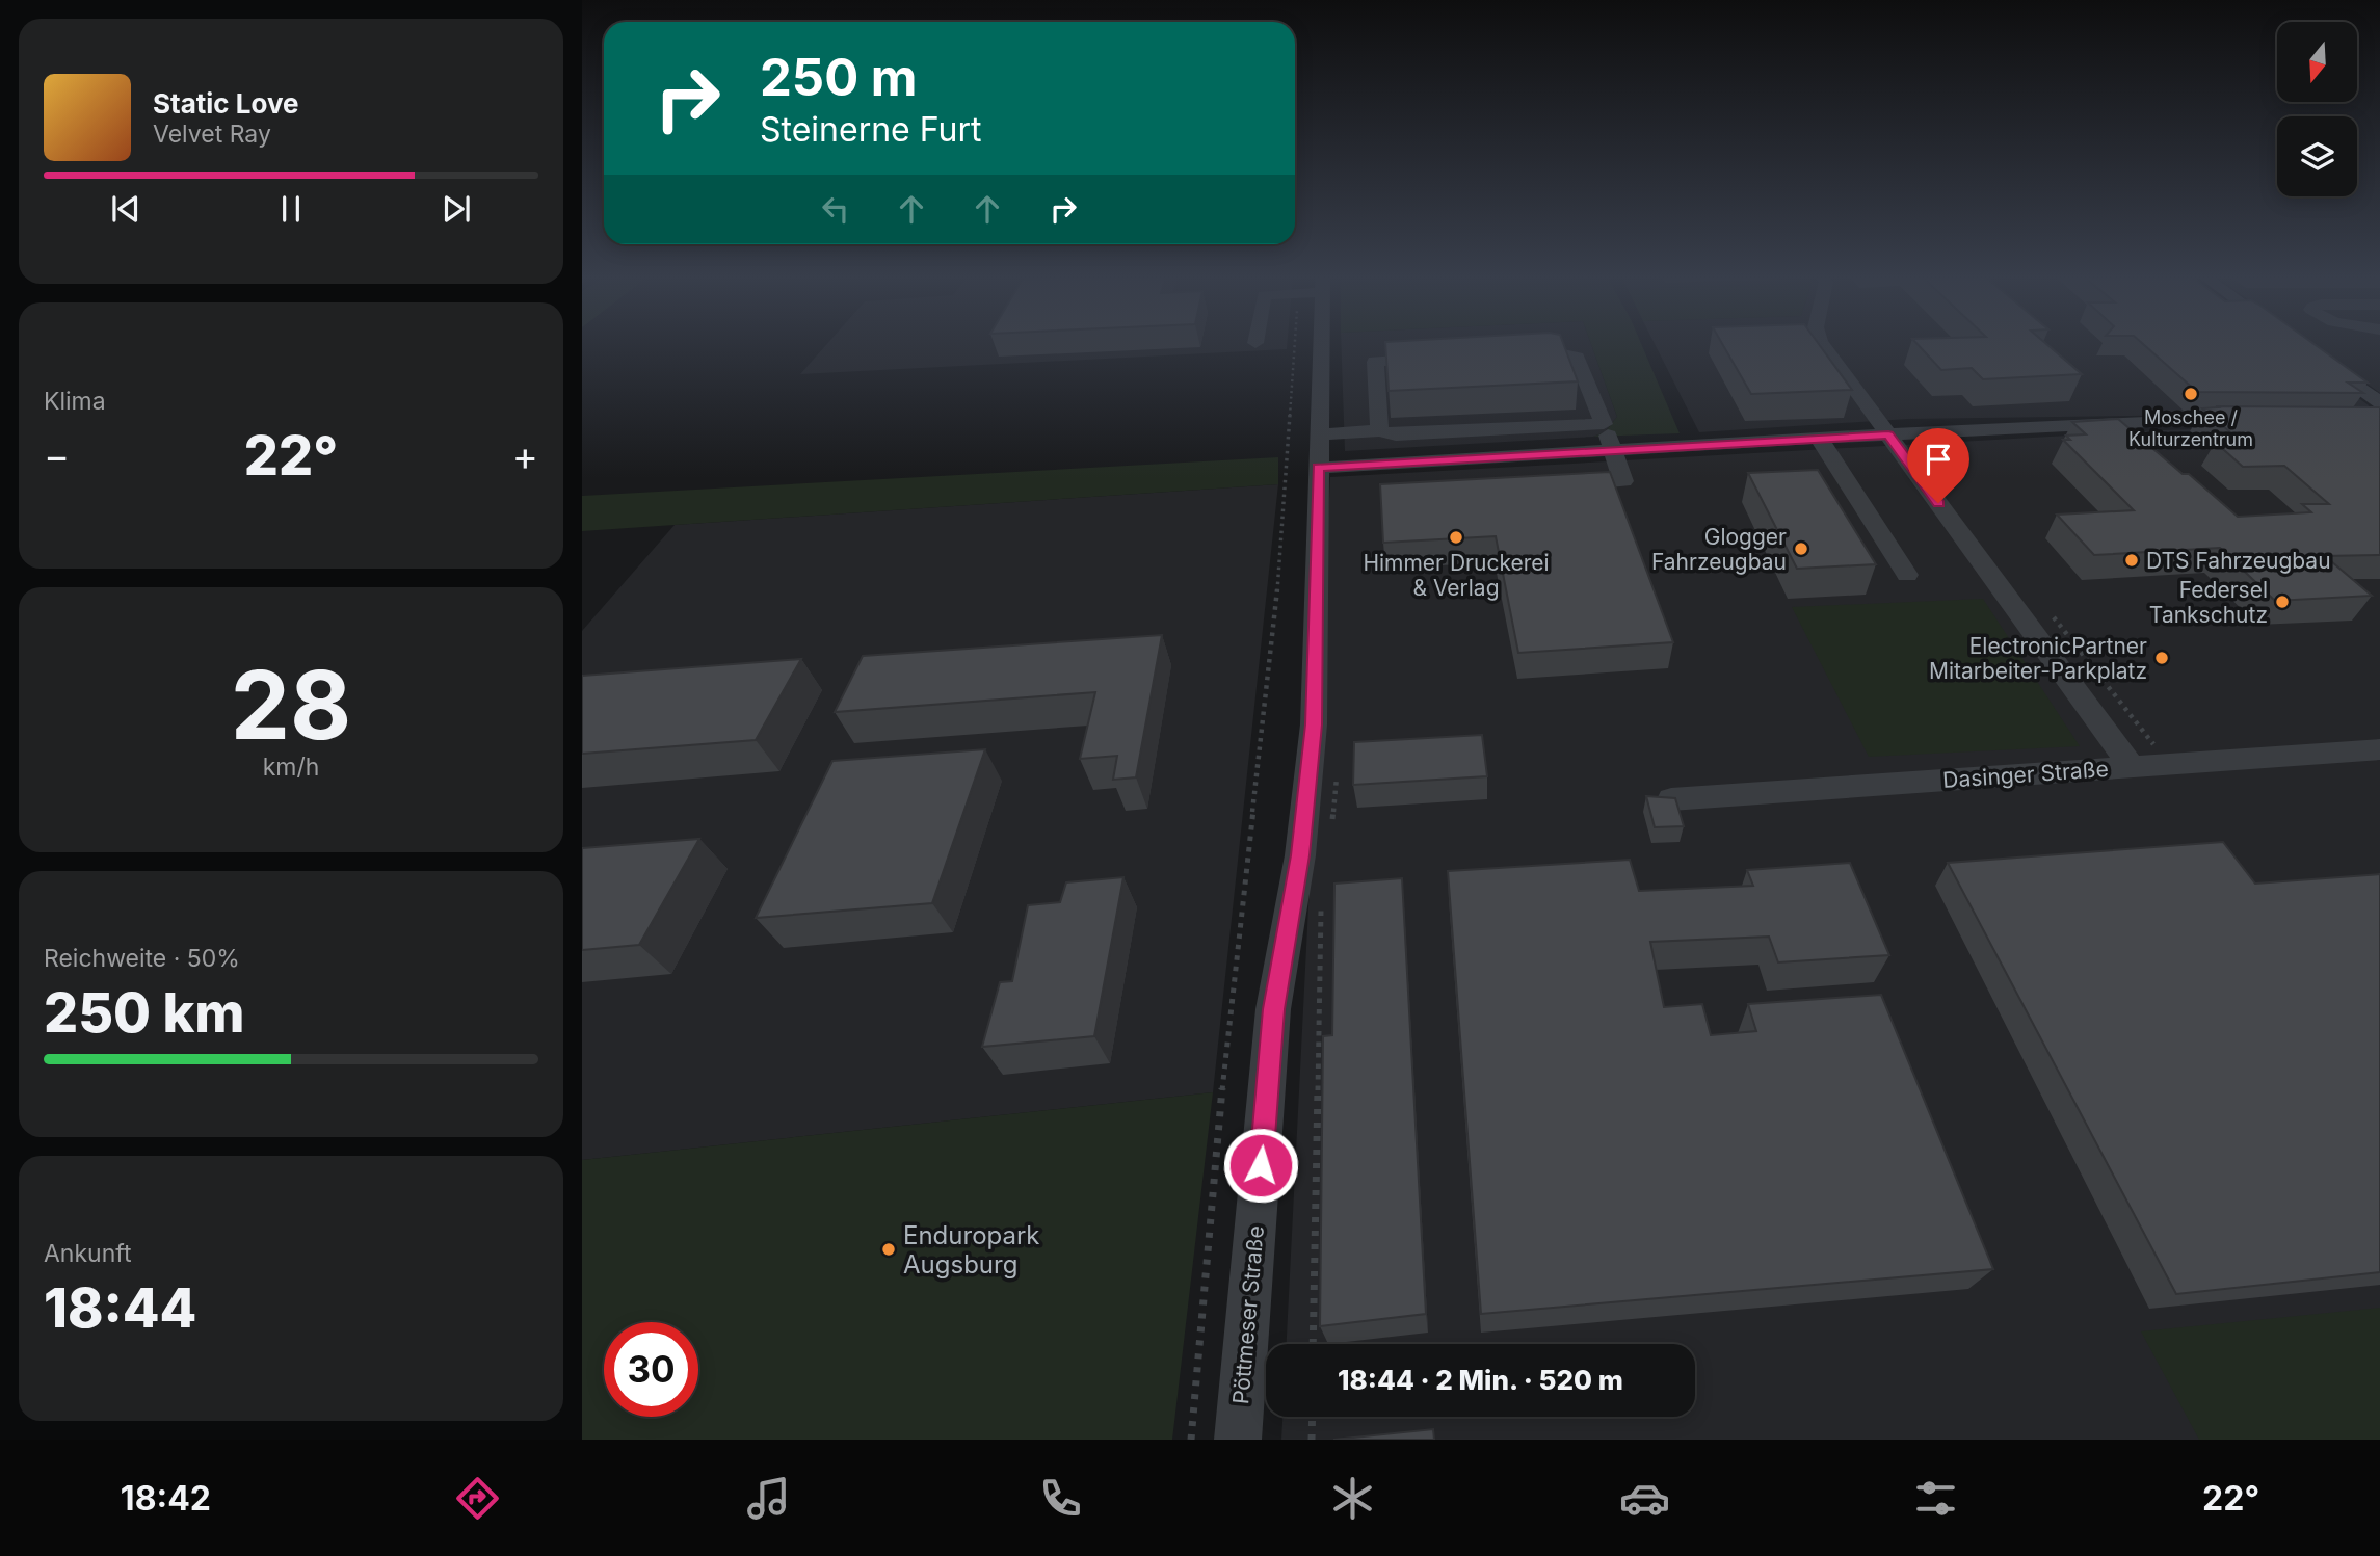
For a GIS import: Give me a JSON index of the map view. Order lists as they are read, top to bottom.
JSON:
{
  "streets": {
    "street": ["Dasinger Straße", "Pöttmeser Straße"]
  },
  "places": [
    "Moschee / Kulturzentrum",
    "Himmer Druckerei & Verlag",
    "Glogger Fahrzeugbau",
    "DTS Fahrzeugbau",
    "Federsel Tankschutz",
    "ElectronicPartner Mitarbeiter-Parkplatz",
    "Enduropark Augsburg"
  ],
  "north": "bottom",
  "page": {
    "turn": ["250 m", "Steinerne Furt"],
    "song": ["Static Love", "Velvet Ray"],
    "tile": [
      "Klima",
      ["28", "km/h"],
      ["Reichweite · 50%", "250 km"],
      ["Ankunft", "18:44"]
    ],
    "heat": ["−", "22°", "+"],
    "limit": "30",
    "trip": "18:44 · 2 Min. · 520 m",
    "tabs": ["18:42", "22°"]
  }
}
